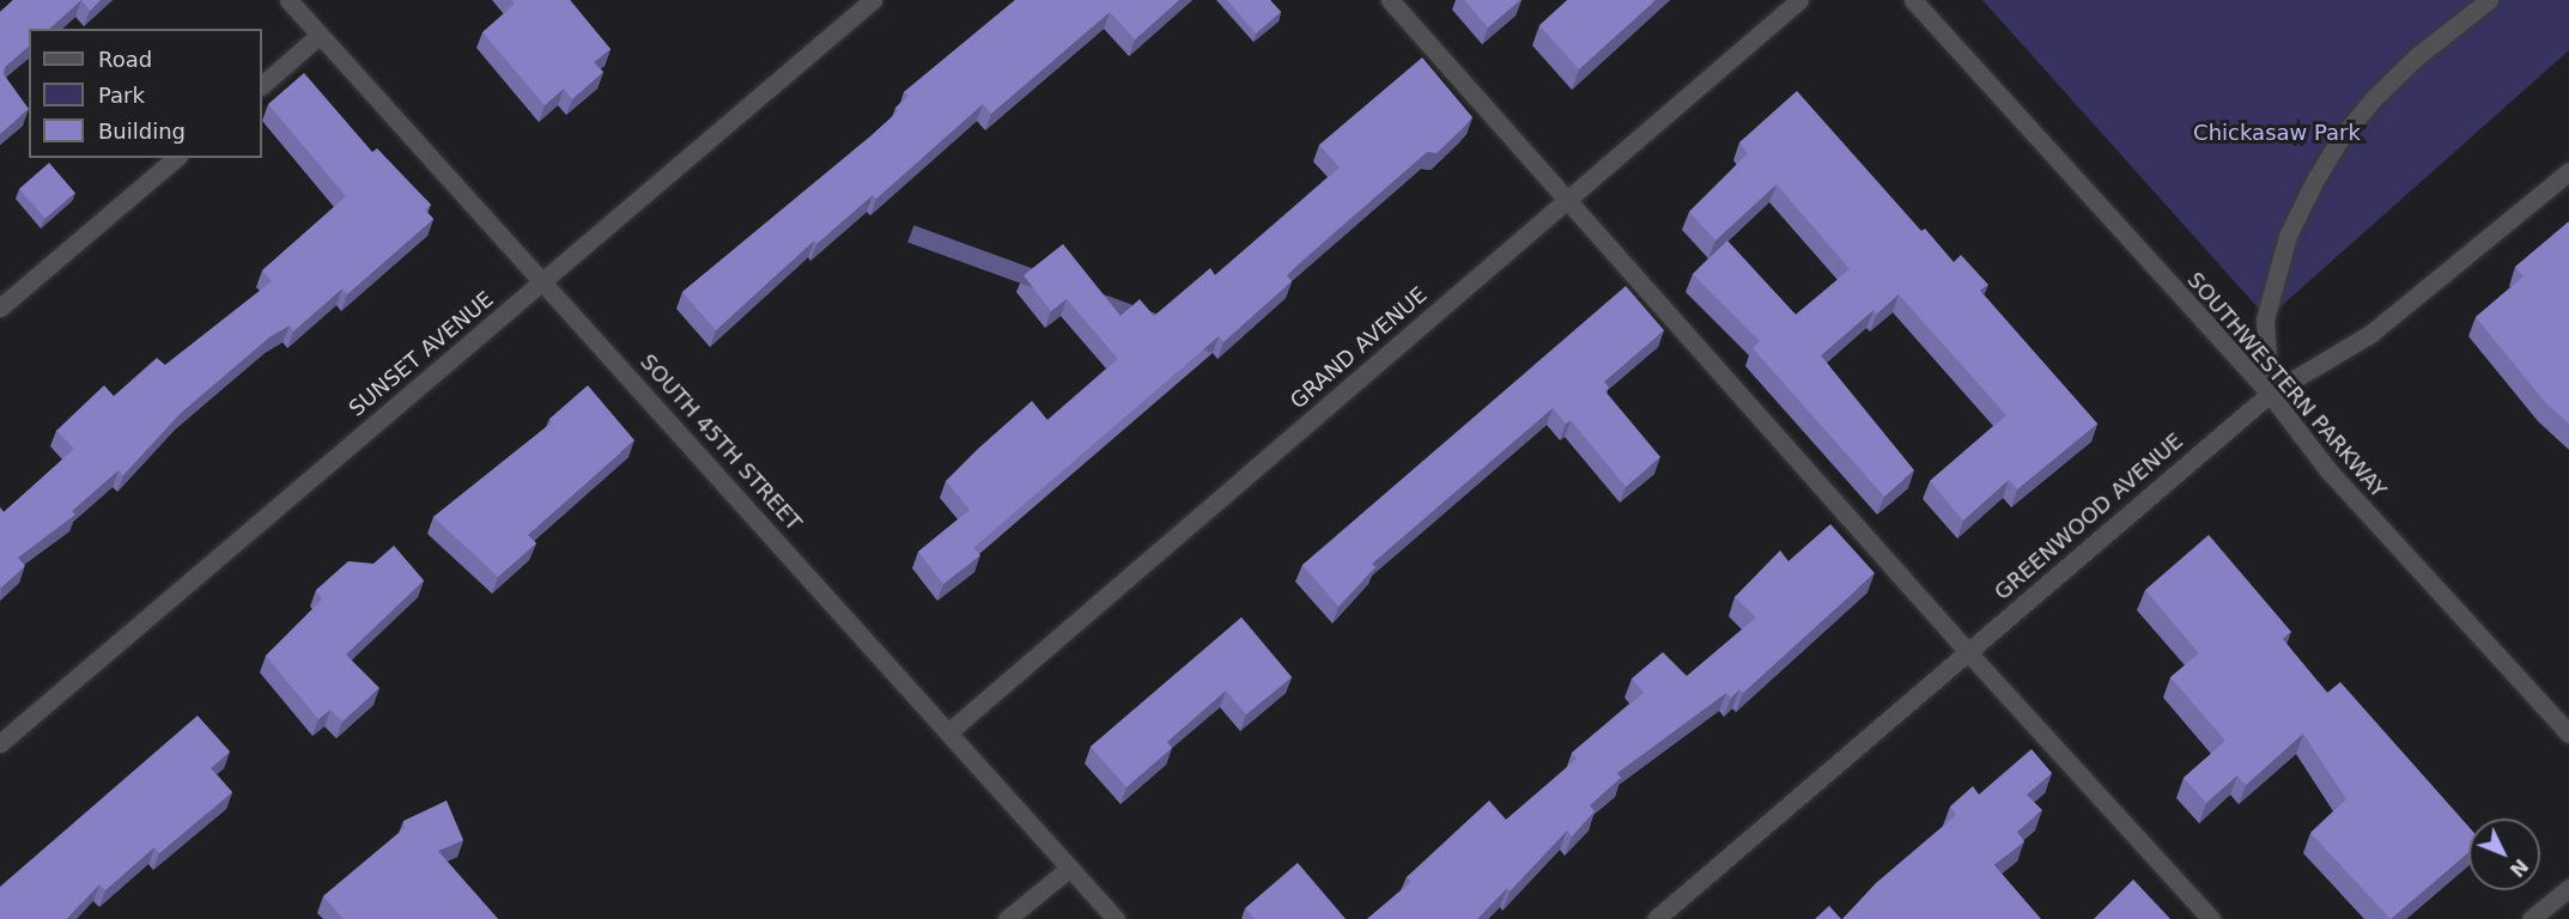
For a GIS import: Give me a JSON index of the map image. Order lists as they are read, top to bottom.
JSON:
{
  "streets": {
    "street": [
      "GRAND AVENUE",
      "SUNSET AVENUE",
      "SOUTHWESTERN PARKWAY",
      "SOUTH 45TH STREET",
      "GREENWOOD AVENUE"
    ]
  },
  "crossings": [
    ["GRAND AVENUE", "SOUTH 45TH STREET"],
    ["SUNSET AVENUE", "SOUTH 45TH STREET"],
    ["SOUTHWESTERN PARKWAY", "GREENWOOD AVENUE"]
  ],
  "parks": ["Chickasaw Park"],
  "legend": ["Road", "Park", "Building"],
  "north": "bottom right"
}
